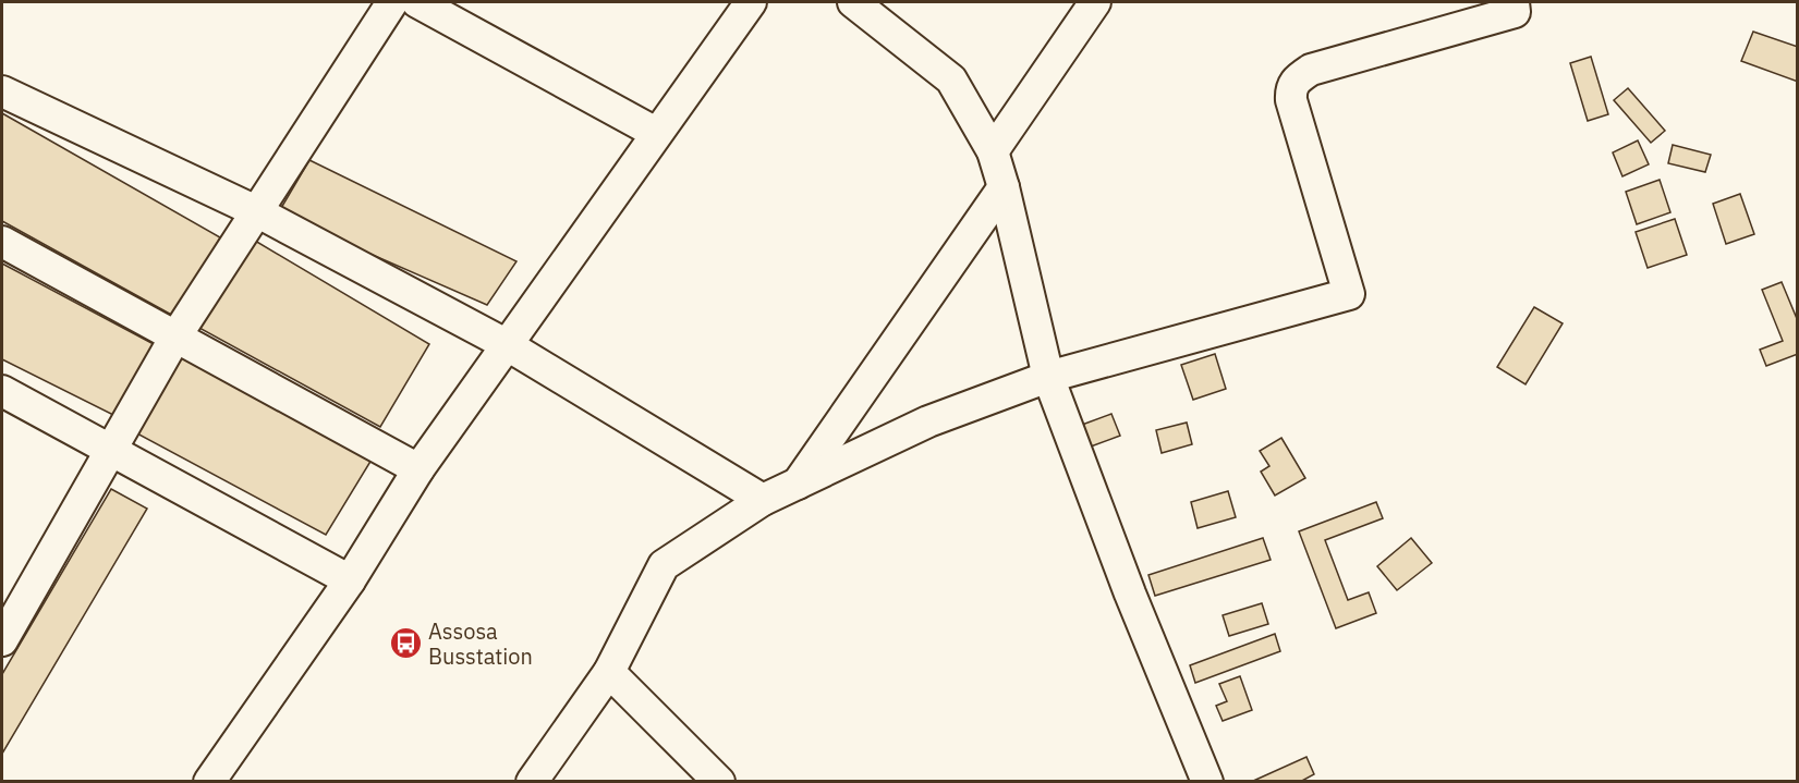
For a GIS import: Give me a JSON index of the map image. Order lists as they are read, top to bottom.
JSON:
{
  "places": {
    "bus stop": ["Assosa Busstation"]
  }
}
